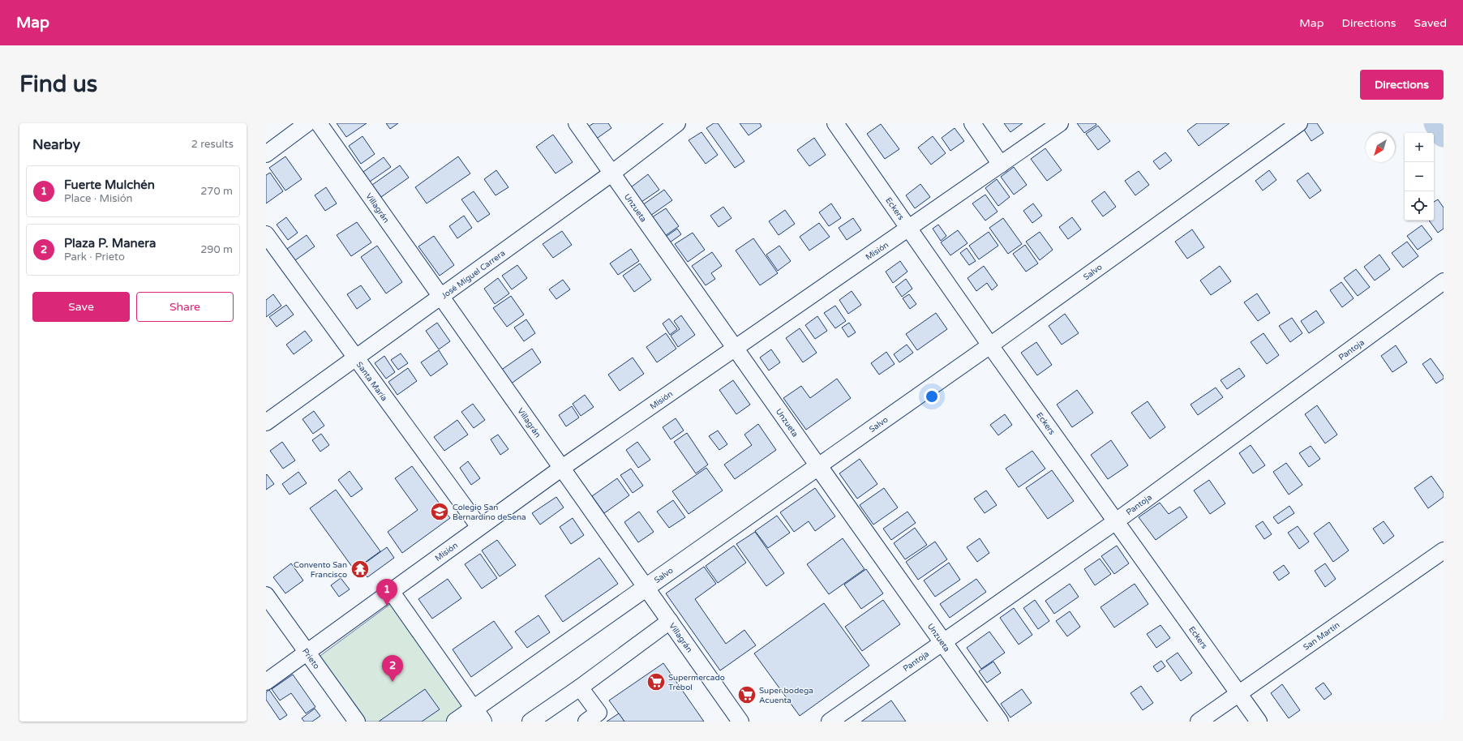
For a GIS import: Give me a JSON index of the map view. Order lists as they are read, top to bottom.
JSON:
{
  "streets": {
    "main road": ["Unzueta", "Salvo"],
    "street": [
      "Villagrán",
      "Eckers",
      "Misión",
      "José Miguel Carrera",
      "Pantoja",
      "Santa María",
      "San Martín",
      "Prieto"
    ]
  },
  "crossings": [
    ["Villagrán", "Misión"],
    ["Villagrán", "Salvo"],
    ["Villagrán", "José Miguel Carrera"],
    ["Unzueta", "Misión"],
    ["Unzueta", "Salvo"],
    ["Unzueta", "José Miguel Carrera"],
    ["Unzueta", "Pantoja"],
    ["Eckers", "Misión"],
    ["Eckers", "Salvo"],
    ["Eckers", "Pantoja"],
    ["Eckers", "San Martín"],
    ["Misión", "Santa María"],
    ["Misión", "Prieto"],
    ["José Miguel Carrera", "Santa María"]
  ],
  "places": {
    "school or university": ["Colegio San Bernardino deSena"],
    "temple": ["Convento San Francisco"],
    "supermarket": ["Supermercado Trébol", "Super bodega Acuenta"]
  },
  "north": "bottom left",
  "page": {
    "header": "Map",
    "nav": ["Map", "Directions", "Saved"],
    "buttons": [
      "Directions",
      ["Save", "Share"]
    ],
    "title": "Find us",
    "heading": ["Nearby", "2 results"],
    "map_buttons": ["+", "−"],
    "list": [
      {
        "mark": "1",
        "name": "Fuerte Mulchén",
        "note": "Place · Misión",
        "value": "270 m"
      },
      {
        "mark": "2",
        "name": "Plaza P. Manera",
        "note": "Park · Prieto",
        "value": "290 m"
      }
    ],
    "pins": ["1", "2"]
  }
}
